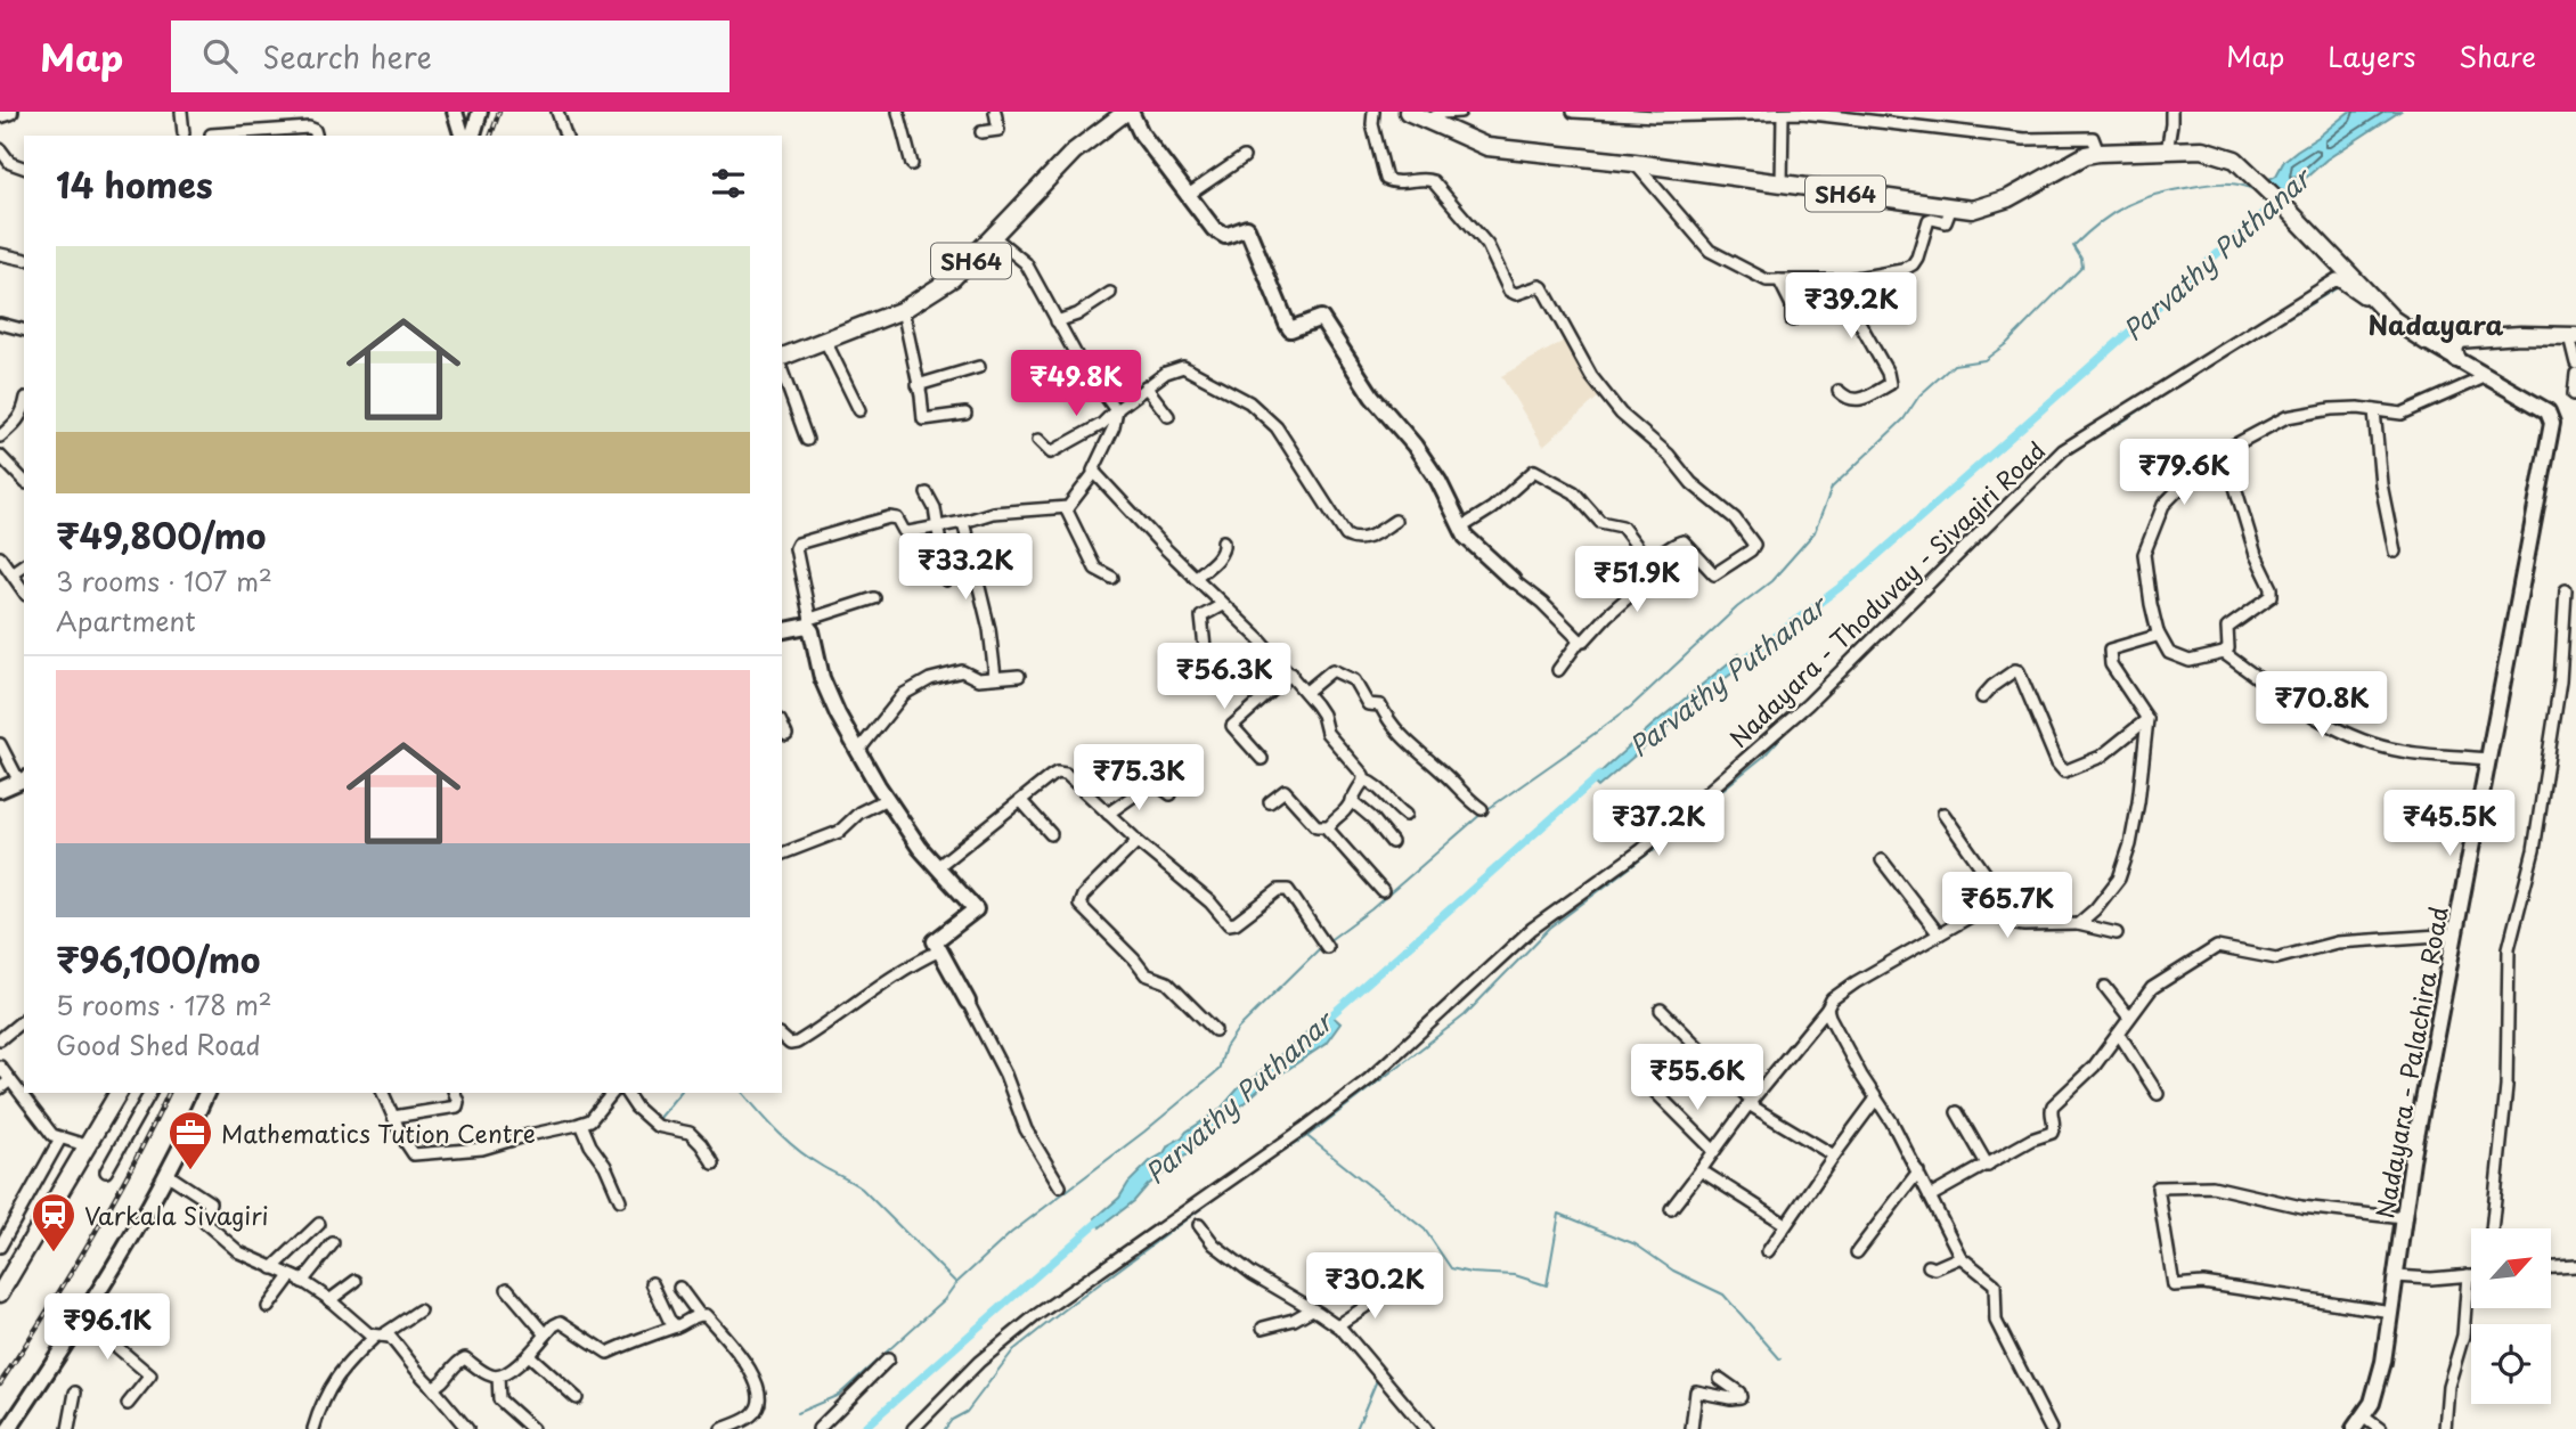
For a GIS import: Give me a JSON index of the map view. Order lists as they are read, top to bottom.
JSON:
{
  "streets": {
    "main road": ["SH64", "Nadayara - Palachira Road"],
    "street": ["Nadayara - Thoduvay - Sivagiri Road"]
  },
  "crossings": [
    ["SH64", "Nadayara - Thoduvay - Sivagiri Road"],
    ["SH64", "Nadayara - Palachira Road"]
  ],
  "districts": ["Nadayara"],
  "water": ["Parvathy Puthanar"],
  "places": {
    "office": ["Mathematics Tution Centre"],
    "station": ["Varkala Sivagiri"]
  },
  "north": "top right",
  "page": {
    "header": "Map",
    "search": "Search here",
    "nav": ["Map", "Layers", "Share"],
    "heading": "14 homes",
    "list": [
      {
        "name": "₹49,800/mo",
        "note": "3 rooms · 107 m² · Apartment"
      },
      {
        "name": "₹96,100/mo",
        "note": "5 rooms · 178 m² · Good Shed Road"
      }
    ],
    "price": [
      "₹39.2K",
      "₹49.8K",
      "₹79.6K",
      "₹33.2K",
      "₹51.9K",
      "₹56.3K",
      "₹70.8K",
      "₹75.3K",
      "₹37.2K",
      "₹45.5K",
      "₹65.7K",
      "₹55.6K",
      "₹30.2K",
      "₹96.1K"
    ]
  }
}
